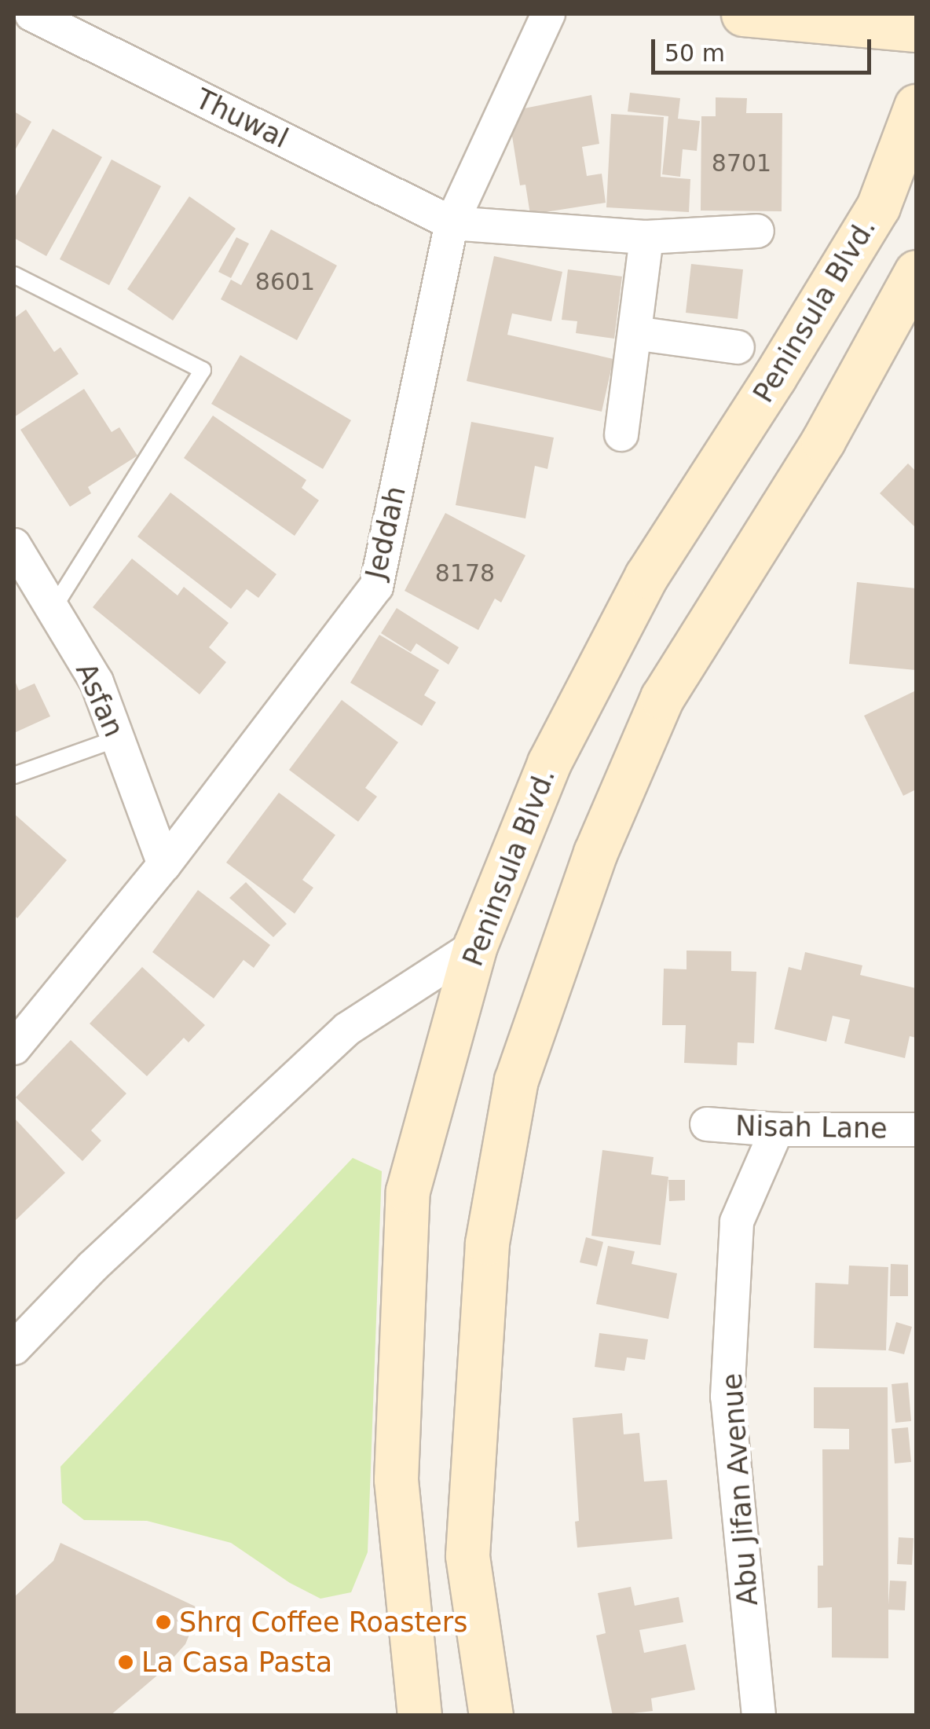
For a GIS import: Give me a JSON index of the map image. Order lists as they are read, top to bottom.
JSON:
{
  "streets": {
    "main road": ["Peninsula Blvd."],
    "street": [
      "Thuwal",
      "Jeddah",
      "Asfan",
      "Nisah Lane",
      "Abu Jifan Avenue"
    ]
  },
  "crossings": [
    ["Thuwal", "Jeddah"],
    ["Jeddah", "Asfan"],
    ["Nisah Lane", "Abu Jifan Avenue"]
  ],
  "places": ["Shrq Coffee Roasters", "La Casa Pasta"],
  "house_numbers": ["8701", "8601", "8178"],
  "scale_bar": "50 m"
}
